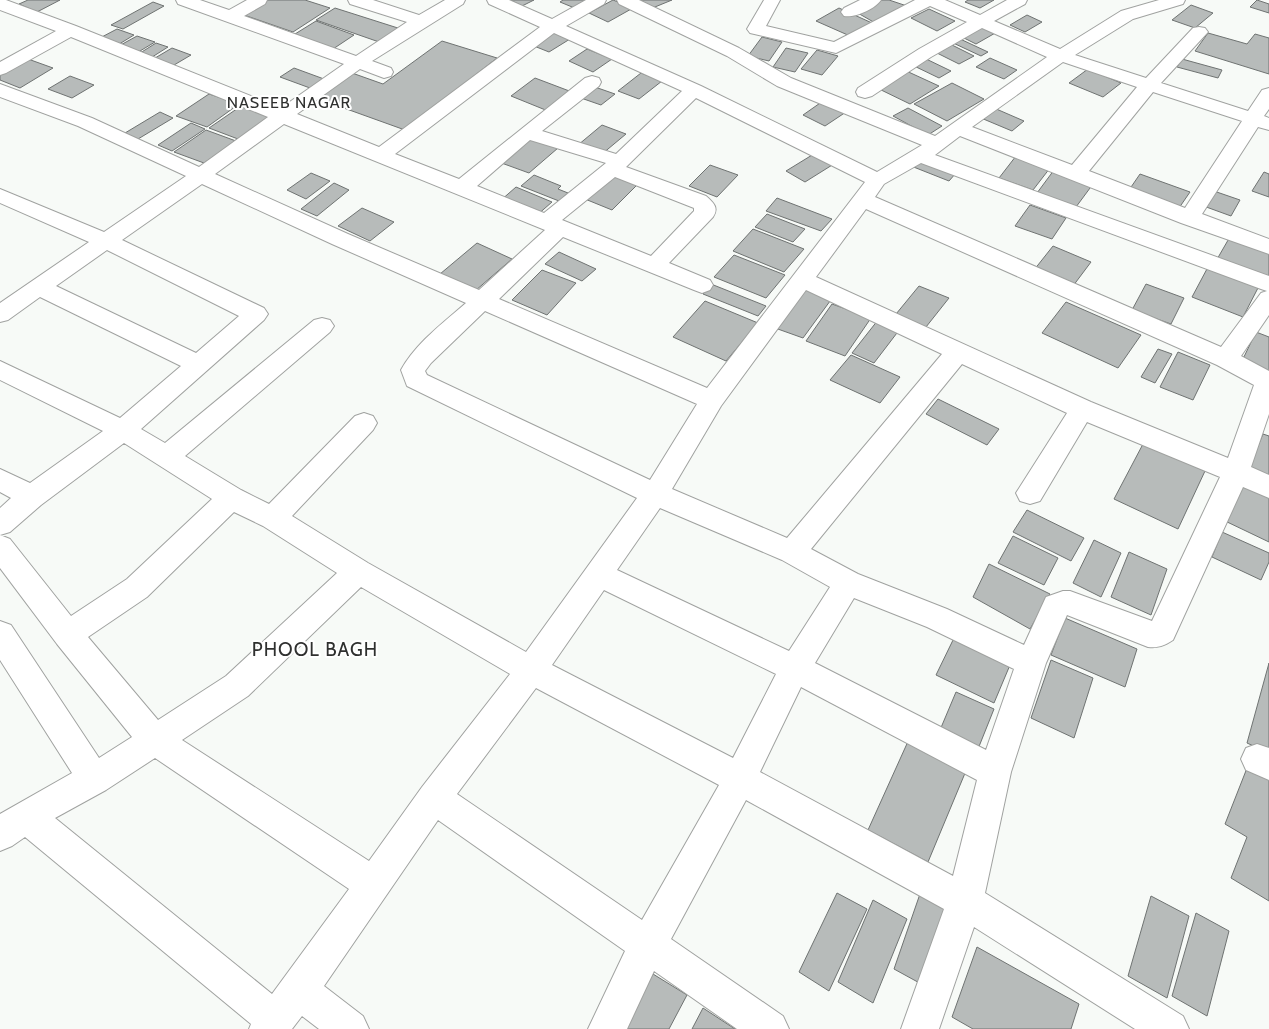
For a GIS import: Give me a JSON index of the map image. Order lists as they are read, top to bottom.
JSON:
{
  "districts": ["NASEEB NAGAR", "PHOOL BAGH"]
}
